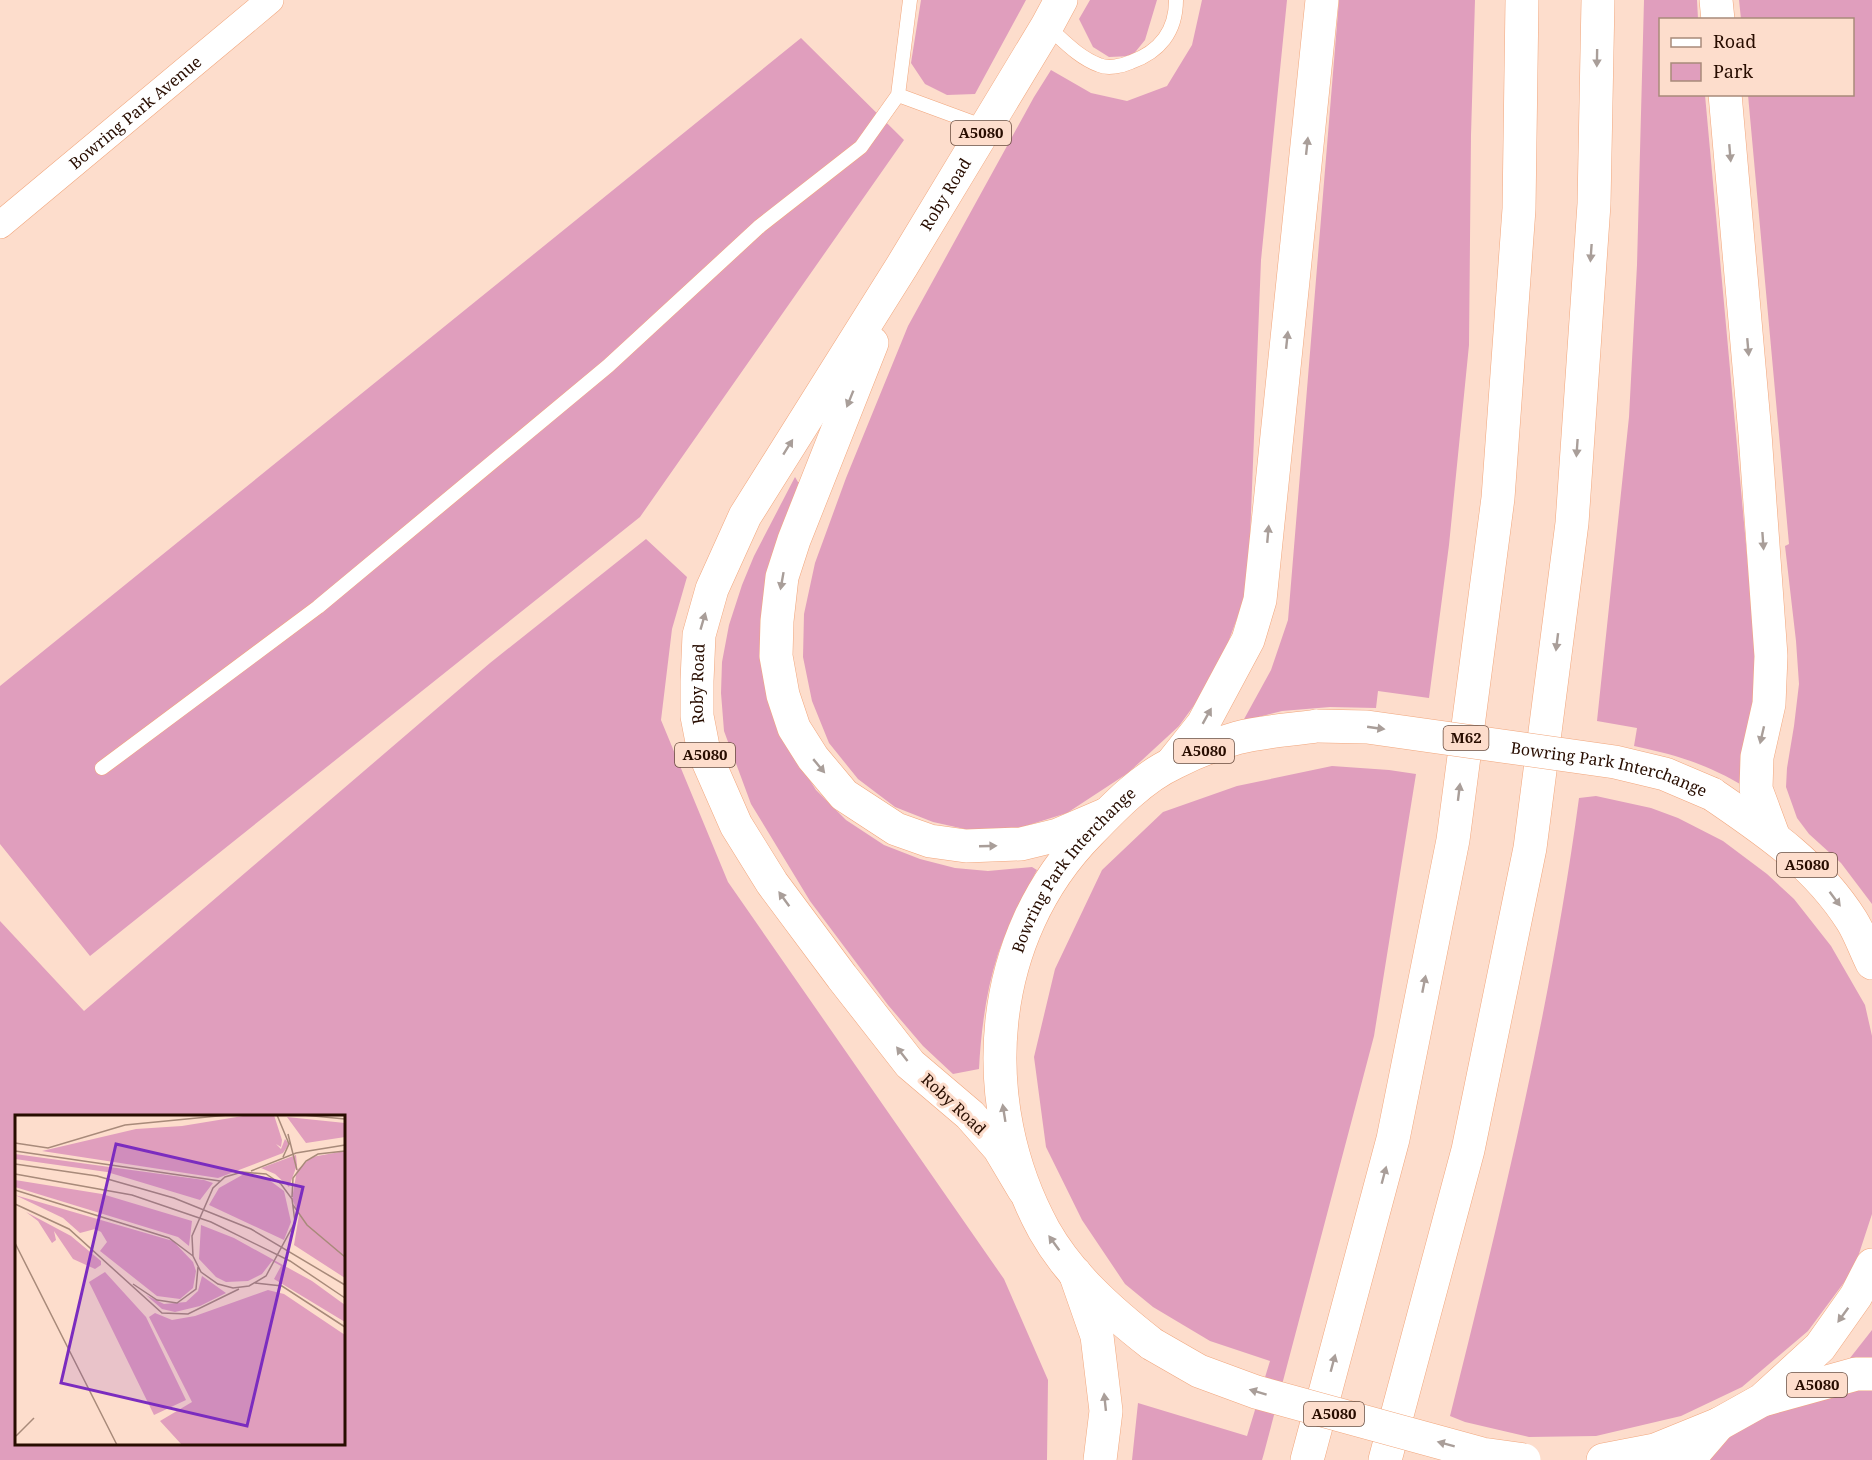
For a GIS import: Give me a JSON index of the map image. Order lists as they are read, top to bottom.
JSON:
{
  "streets": {
    "main road": [
      "A5080",
      "Roby Road",
      "M62",
      "Bowring Park Interchange"
    ],
    "street": ["Bowring Park Avenue"]
  },
  "crossings": [
    ["Roby Road", "Bowring Park Interchange"]
  ],
  "legend": ["Road", "Park"]
}
